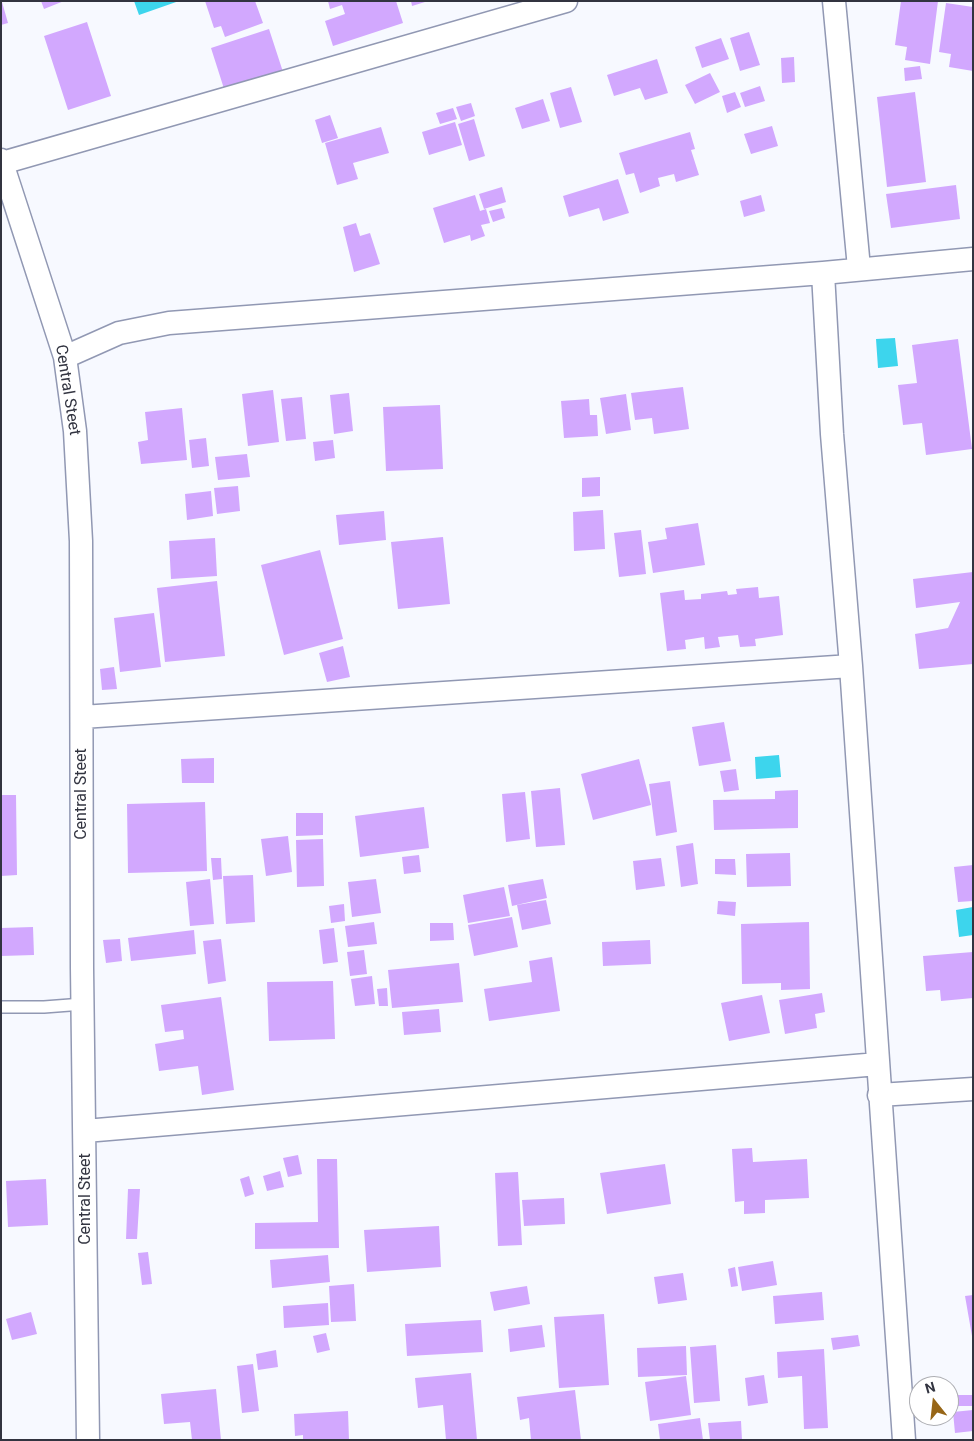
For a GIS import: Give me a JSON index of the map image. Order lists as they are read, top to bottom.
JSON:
{
  "streets": {
    "street": ["Central Steet"]
  },
  "north": "top"
}
